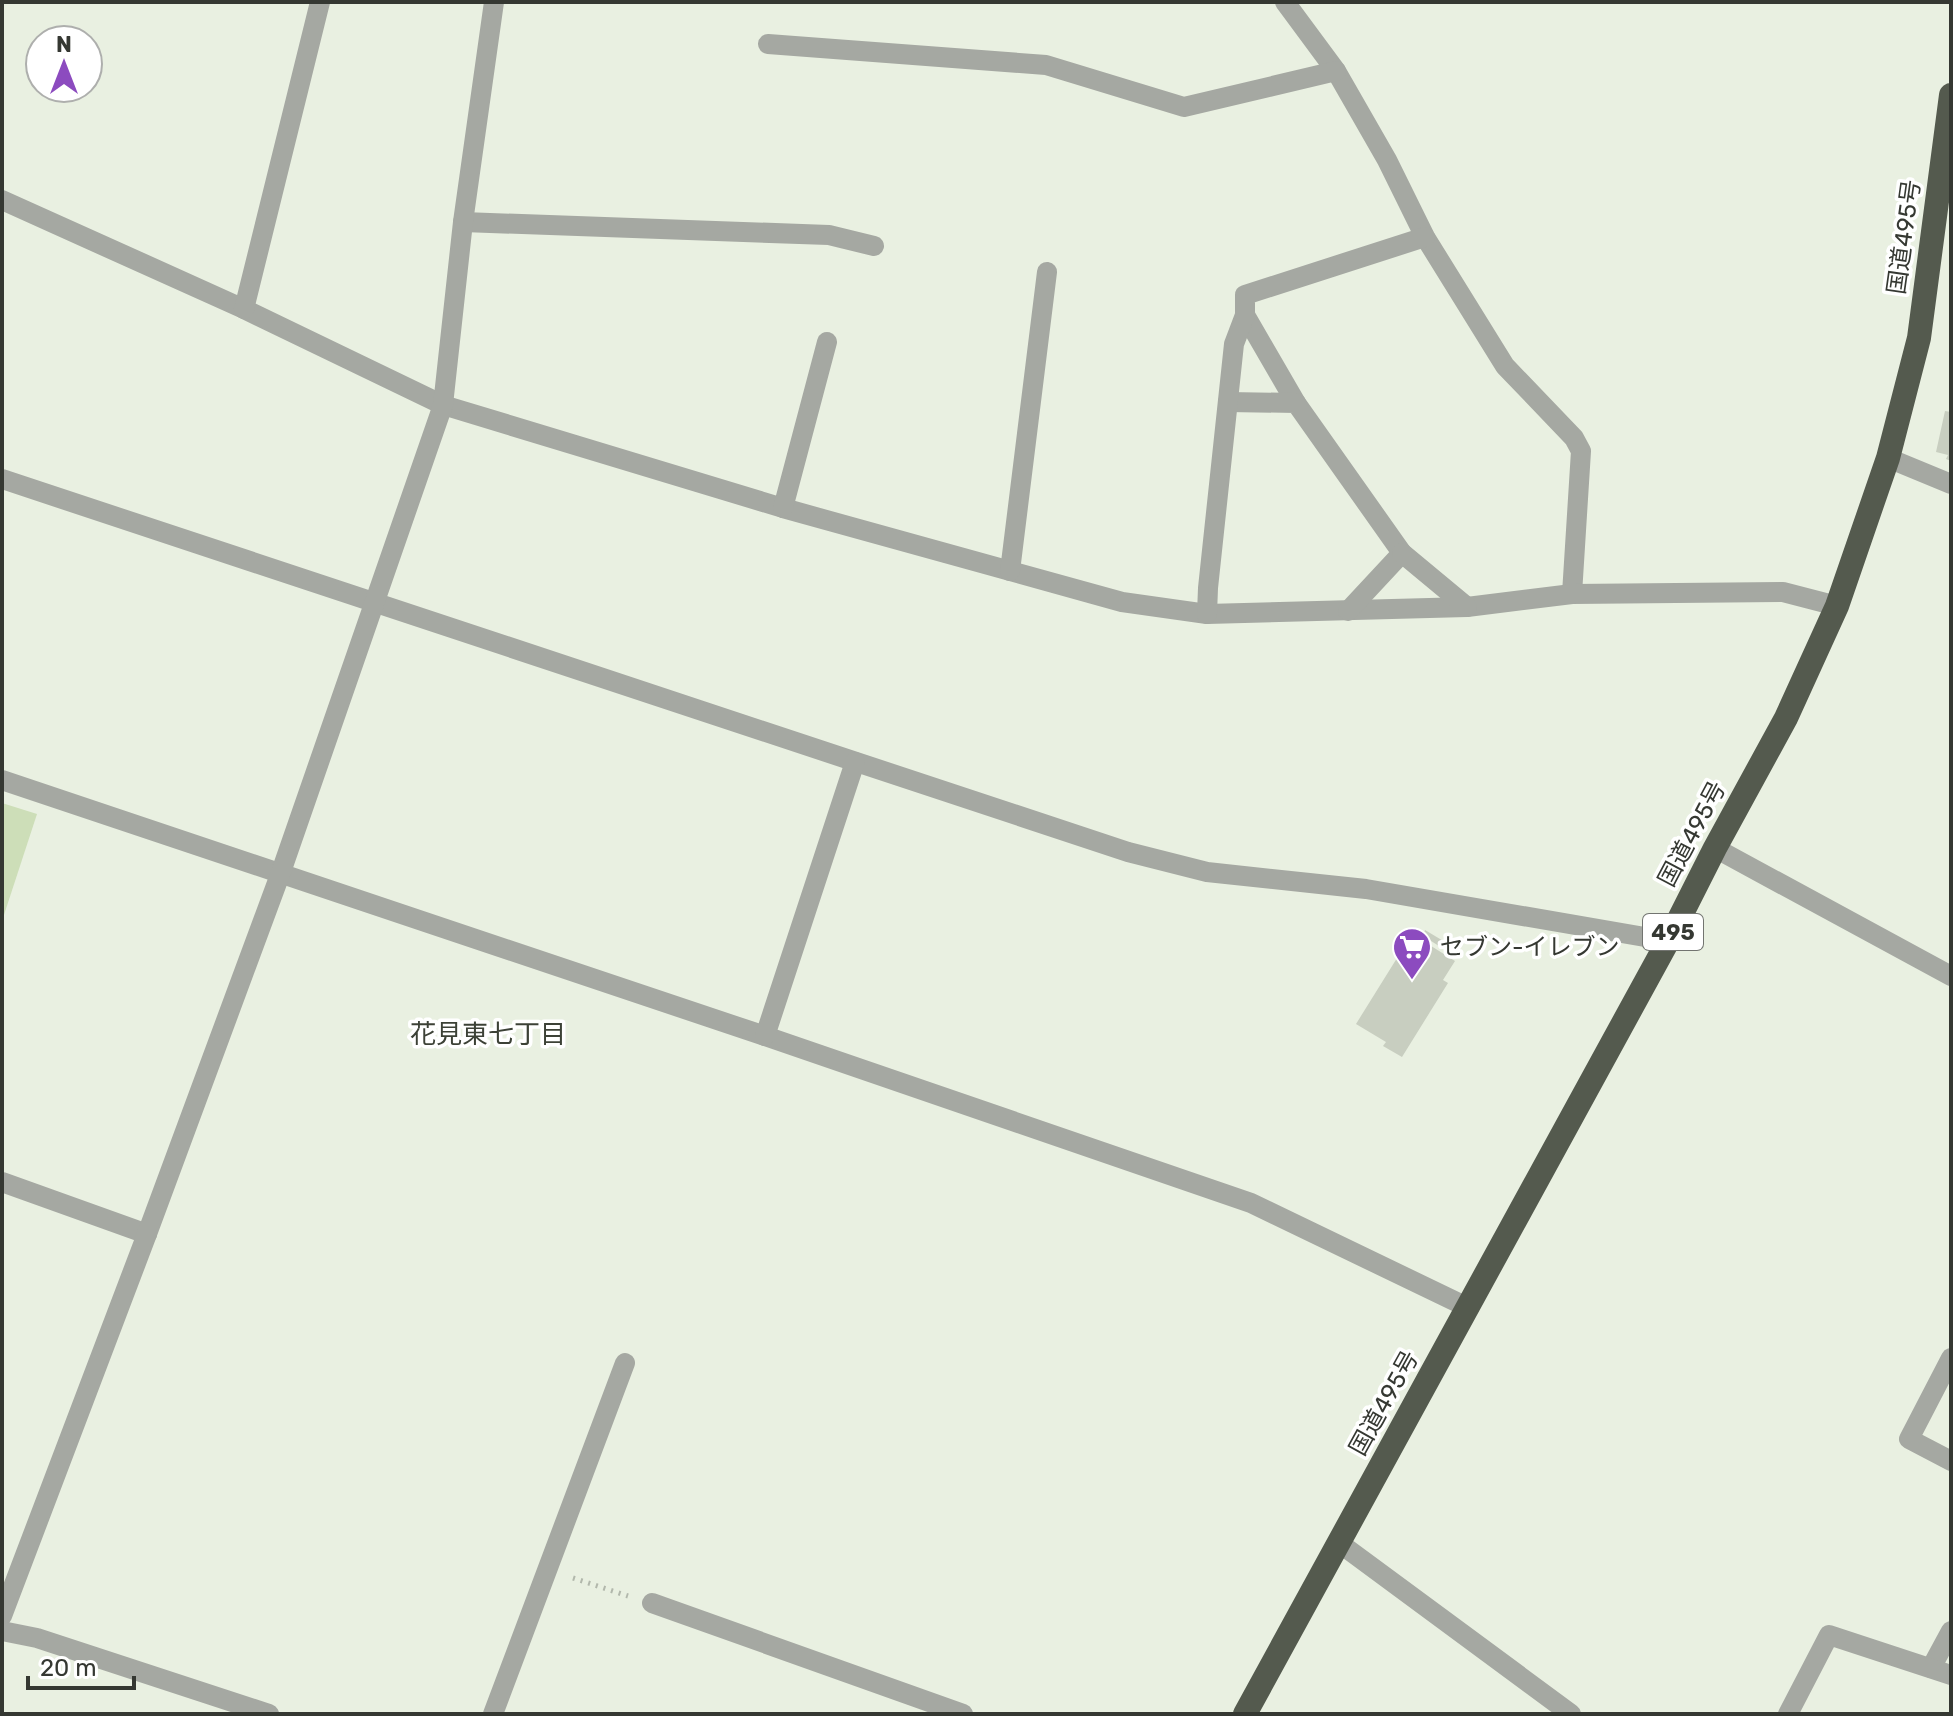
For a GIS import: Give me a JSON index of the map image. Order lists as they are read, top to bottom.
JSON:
{
  "streets": {
    "highway": ["国道495号", "495"]
  },
  "districts": ["花見東七丁目"],
  "places": {
    "supermarket": ["セブン-イレブン"]
  },
  "scale_bar": "20 m",
  "north": "top"
}
